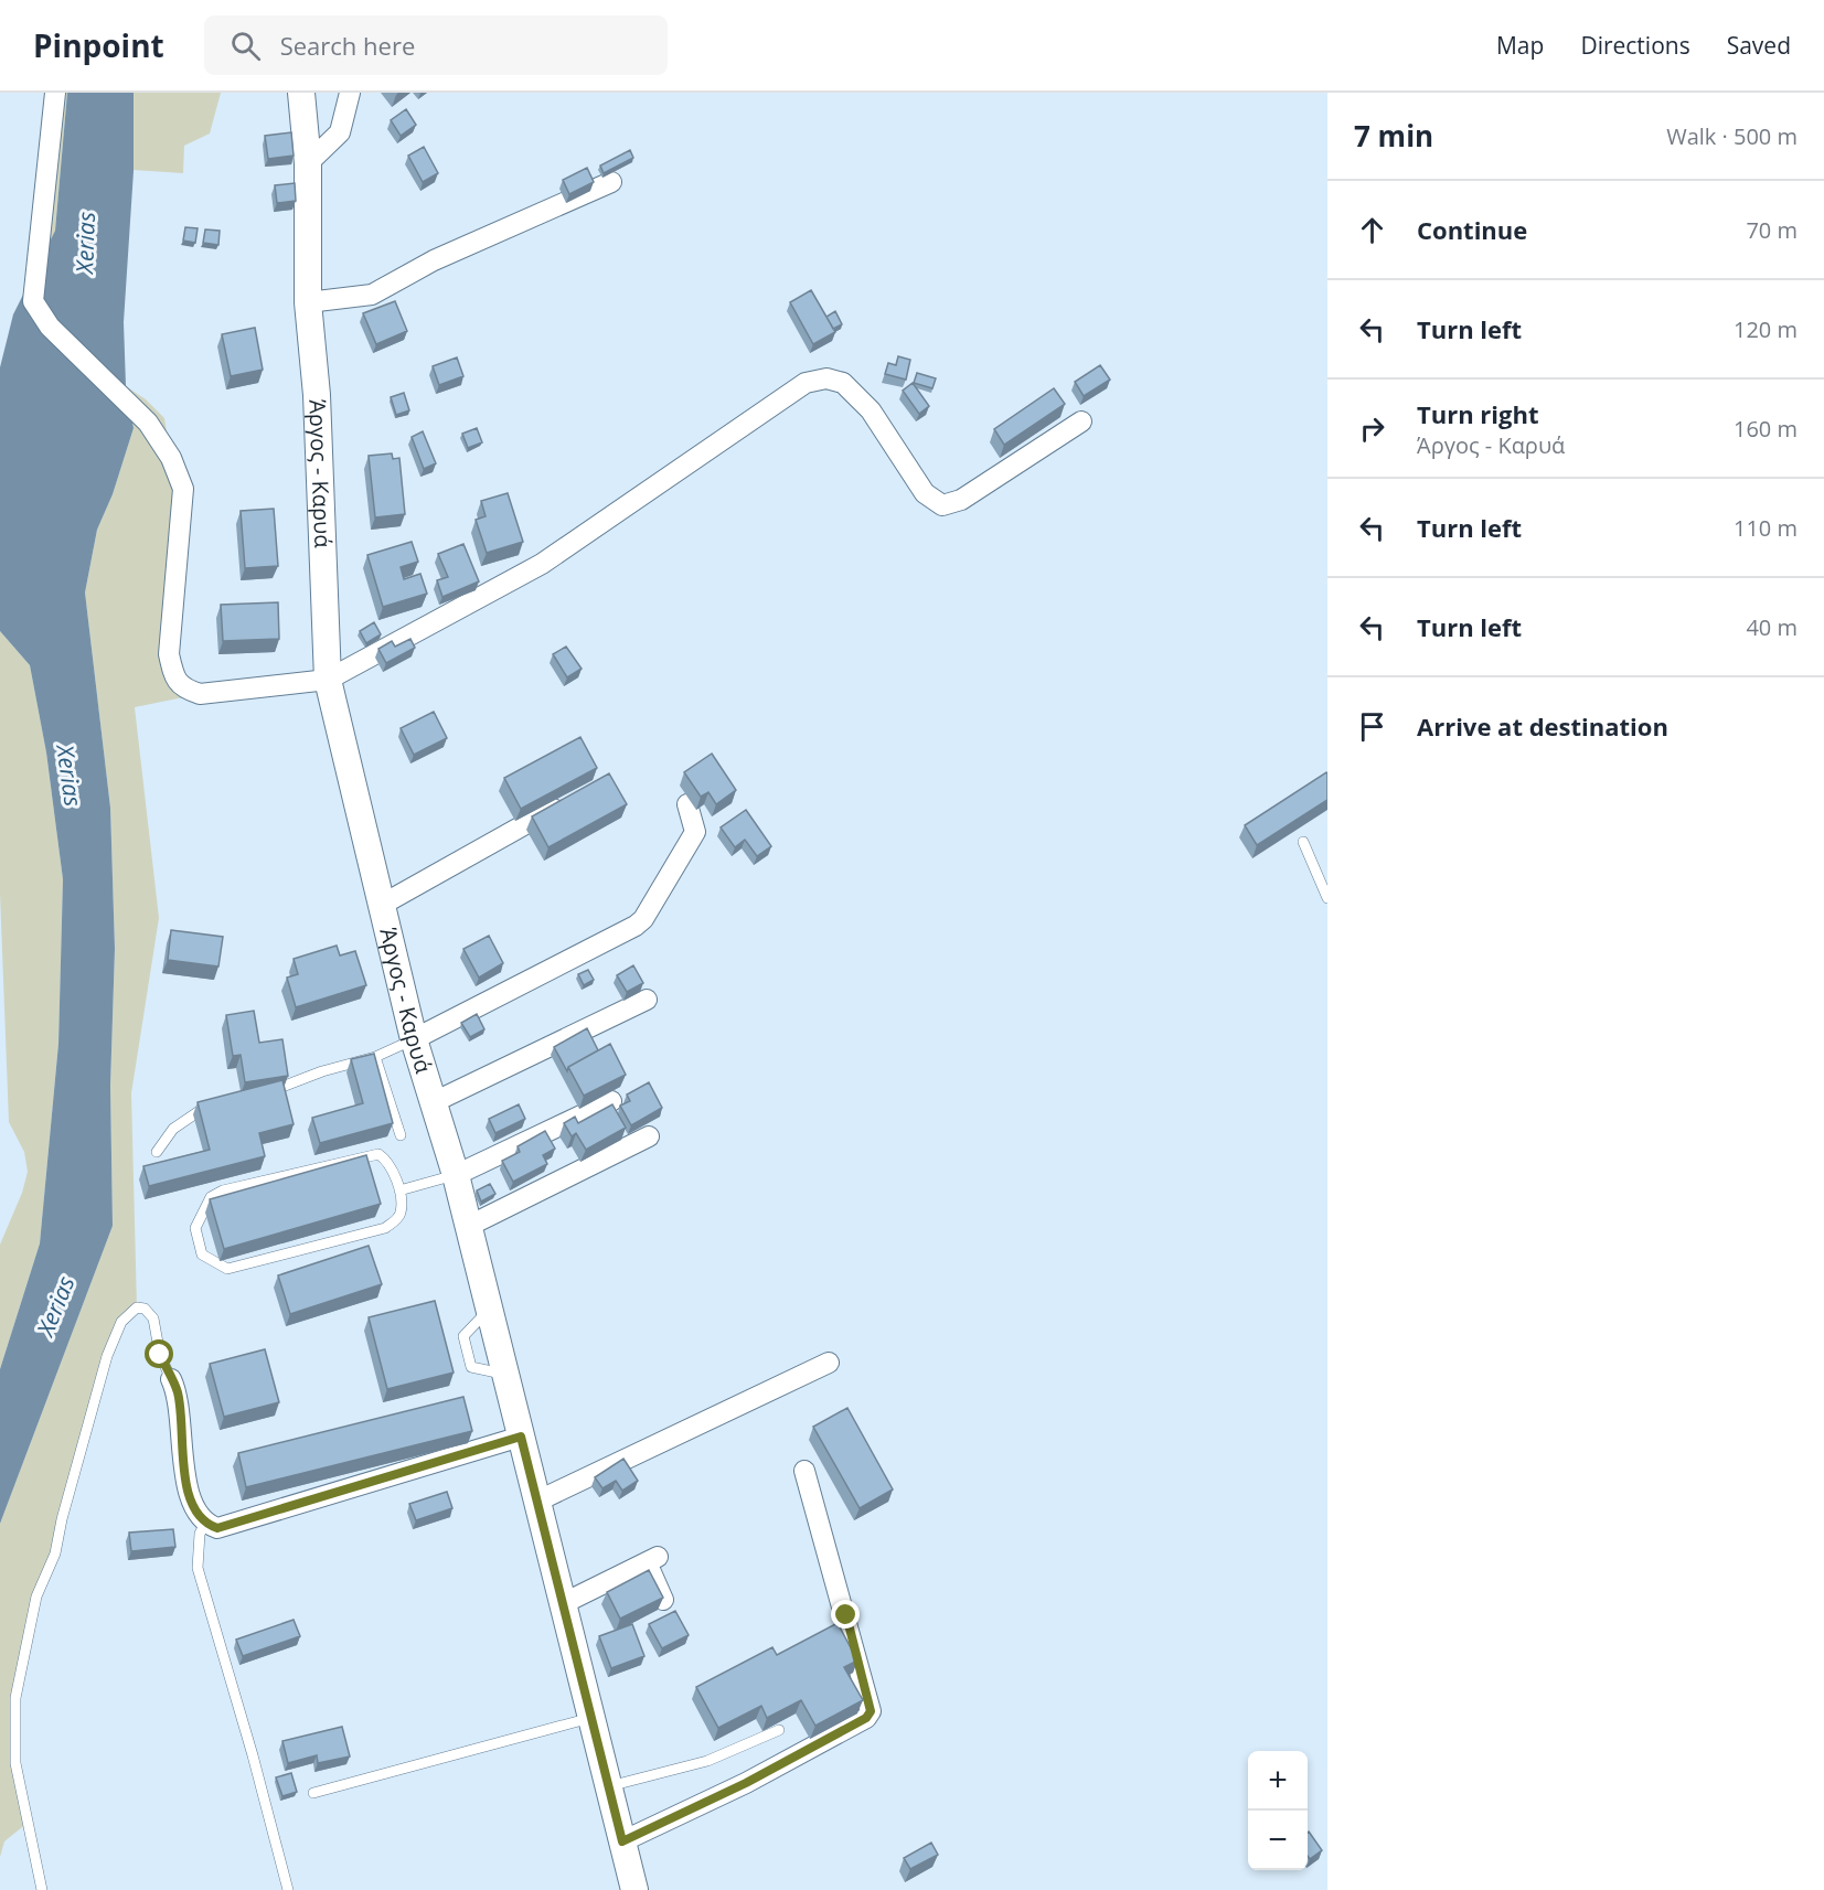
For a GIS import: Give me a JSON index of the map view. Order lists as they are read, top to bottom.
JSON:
{
  "streets": {
    "main road": ["Άργος - Καρυά"]
  },
  "water": ["Xerias"],
  "page": {
    "header": "Pinpoint",
    "search": "Search here",
    "nav": ["Map", "Directions", "Saved"],
    "heading": ["7 min", "Walk · 500 m"],
    "list": [
      ["Continue", "70 m"],
      ["Turn left", "120 m"],
      ["Turn right", "Άργος - Καρυά", "160 m"],
      ["Turn left", "110 m"],
      ["Turn left", "40 m"],
      "Arrive at destination"
    ],
    "map_buttons": ["+", "−"]
  }
}
